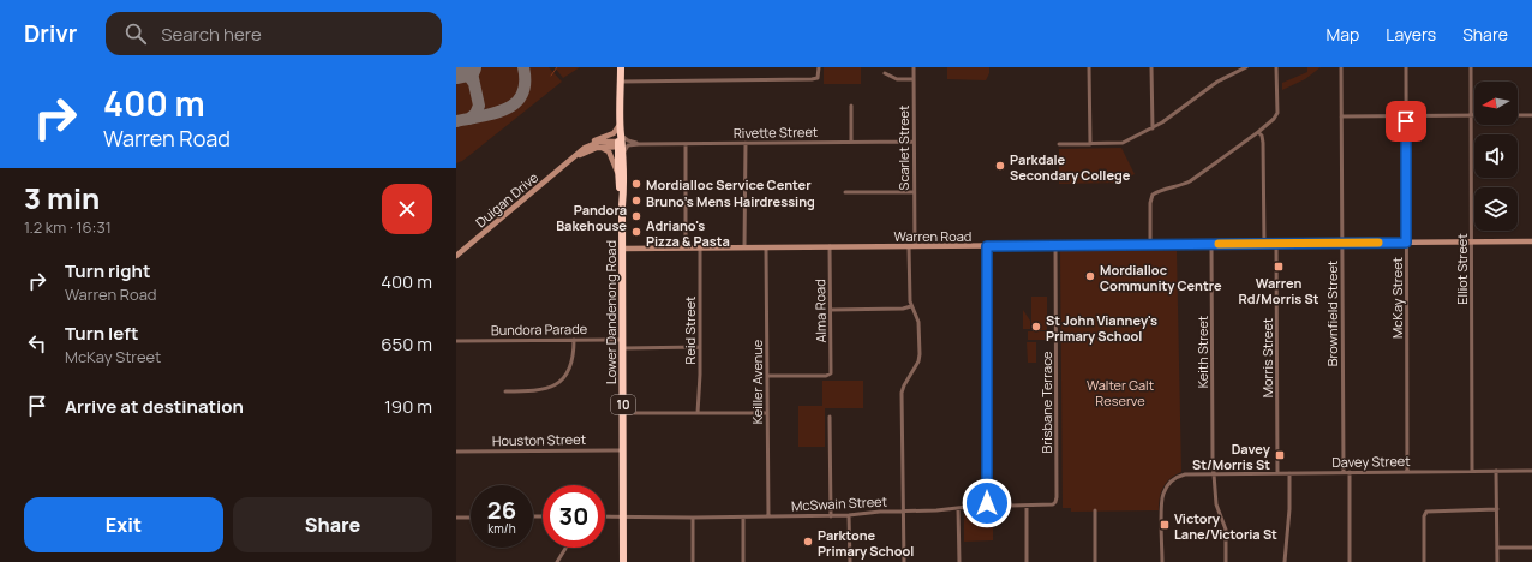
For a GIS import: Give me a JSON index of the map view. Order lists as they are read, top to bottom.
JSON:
{
  "streets": {
    "highway": ["Lower Dandenong Road", "10"],
    "street": [
      "Rivette Street",
      "Scarlet Street",
      "Duigan Drive",
      "Warren Road",
      "Elliot Street",
      "McKay Street",
      "Alma Road",
      "Brownfield Street",
      "Bundora Parade",
      "Reid Street",
      "Keith Street",
      "Morris Street",
      "Keiller Avenue",
      "Brisbane Terrace",
      "Houston Street",
      "Davey Street",
      "McSwain Street"
    ]
  },
  "crossings": [
    ["Rivette Street", "Scarlet Street"],
    ["Rivette Street", "Duigan Drive"],
    ["Rivette Street", "Lower Dandenong Road"],
    ["Scarlet Street", "Warren Road"],
    ["Scarlet Street", "McSwain Street"],
    ["Duigan Drive", "Lower Dandenong Road"],
    ["Warren Road", "Elliot Street"],
    ["Warren Road", "McKay Street"],
    ["Warren Road", "Alma Road"],
    ["Warren Road", "Lower Dandenong Road"],
    ["Warren Road", "Brownfield Street"],
    ["Warren Road", "Reid Street"],
    ["Warren Road", "Keith Street"],
    ["Warren Road", "Morris Street"],
    ["Warren Road", "Keiller Avenue"],
    ["Warren Road", "Brisbane Terrace"],
    ["Elliot Street", "Davey Street"],
    ["McKay Street", "Davey Street"],
    ["Alma Road", "Keiller Avenue"],
    ["Lower Dandenong Road", "Bundora Parade"],
    ["Lower Dandenong Road", "Houston Street"],
    ["Lower Dandenong Road", "McSwain Street"],
    ["Brownfield Street", "Davey Street"],
    ["Keith Street", "Davey Street"],
    ["Morris Street", "Davey Street"],
    ["Keiller Avenue", "McSwain Street"],
    ["Brisbane Terrace", "McSwain Street"]
  ],
  "parks": ["Walter Galt Reserve"],
  "places": {
    "other": [
      "Parkdale Secondary College",
      "Mordialloc Service Center",
      "Bruno's Mens Hairdressing",
      "Pandora Bakehouse",
      "Adriano's Pizza & Pasta",
      "Mordialloc Community Centre",
      "St John Vianney's Primary School",
      "Parktone Primary School"
    ],
    "transit": ["Warren Rd/Morris St", "Davey St/Morris St", "Victory Lane/Victoria St"]
  },
  "north": "left",
  "page": {
    "header": "Drivr",
    "search": "Search here",
    "nav": ["Map", "Layers", "Share"],
    "turn": ["400 m", "Warren Road"],
    "heading": ["3 min", "1.2 km · 16:31"],
    "list": [
      {
        "name": "Turn right",
        "note": "Warren Road",
        "value": "400 m"
      },
      {
        "name": "Turn left",
        "note": "McKay Street",
        "value": "650 m"
      },
      {
        "name": "Arrive at destination",
        "value": "190 m"
      }
    ],
    "speed": "26 km/h",
    "limit": "30",
    "buttons": ["Exit", "Share"]
  }
}
